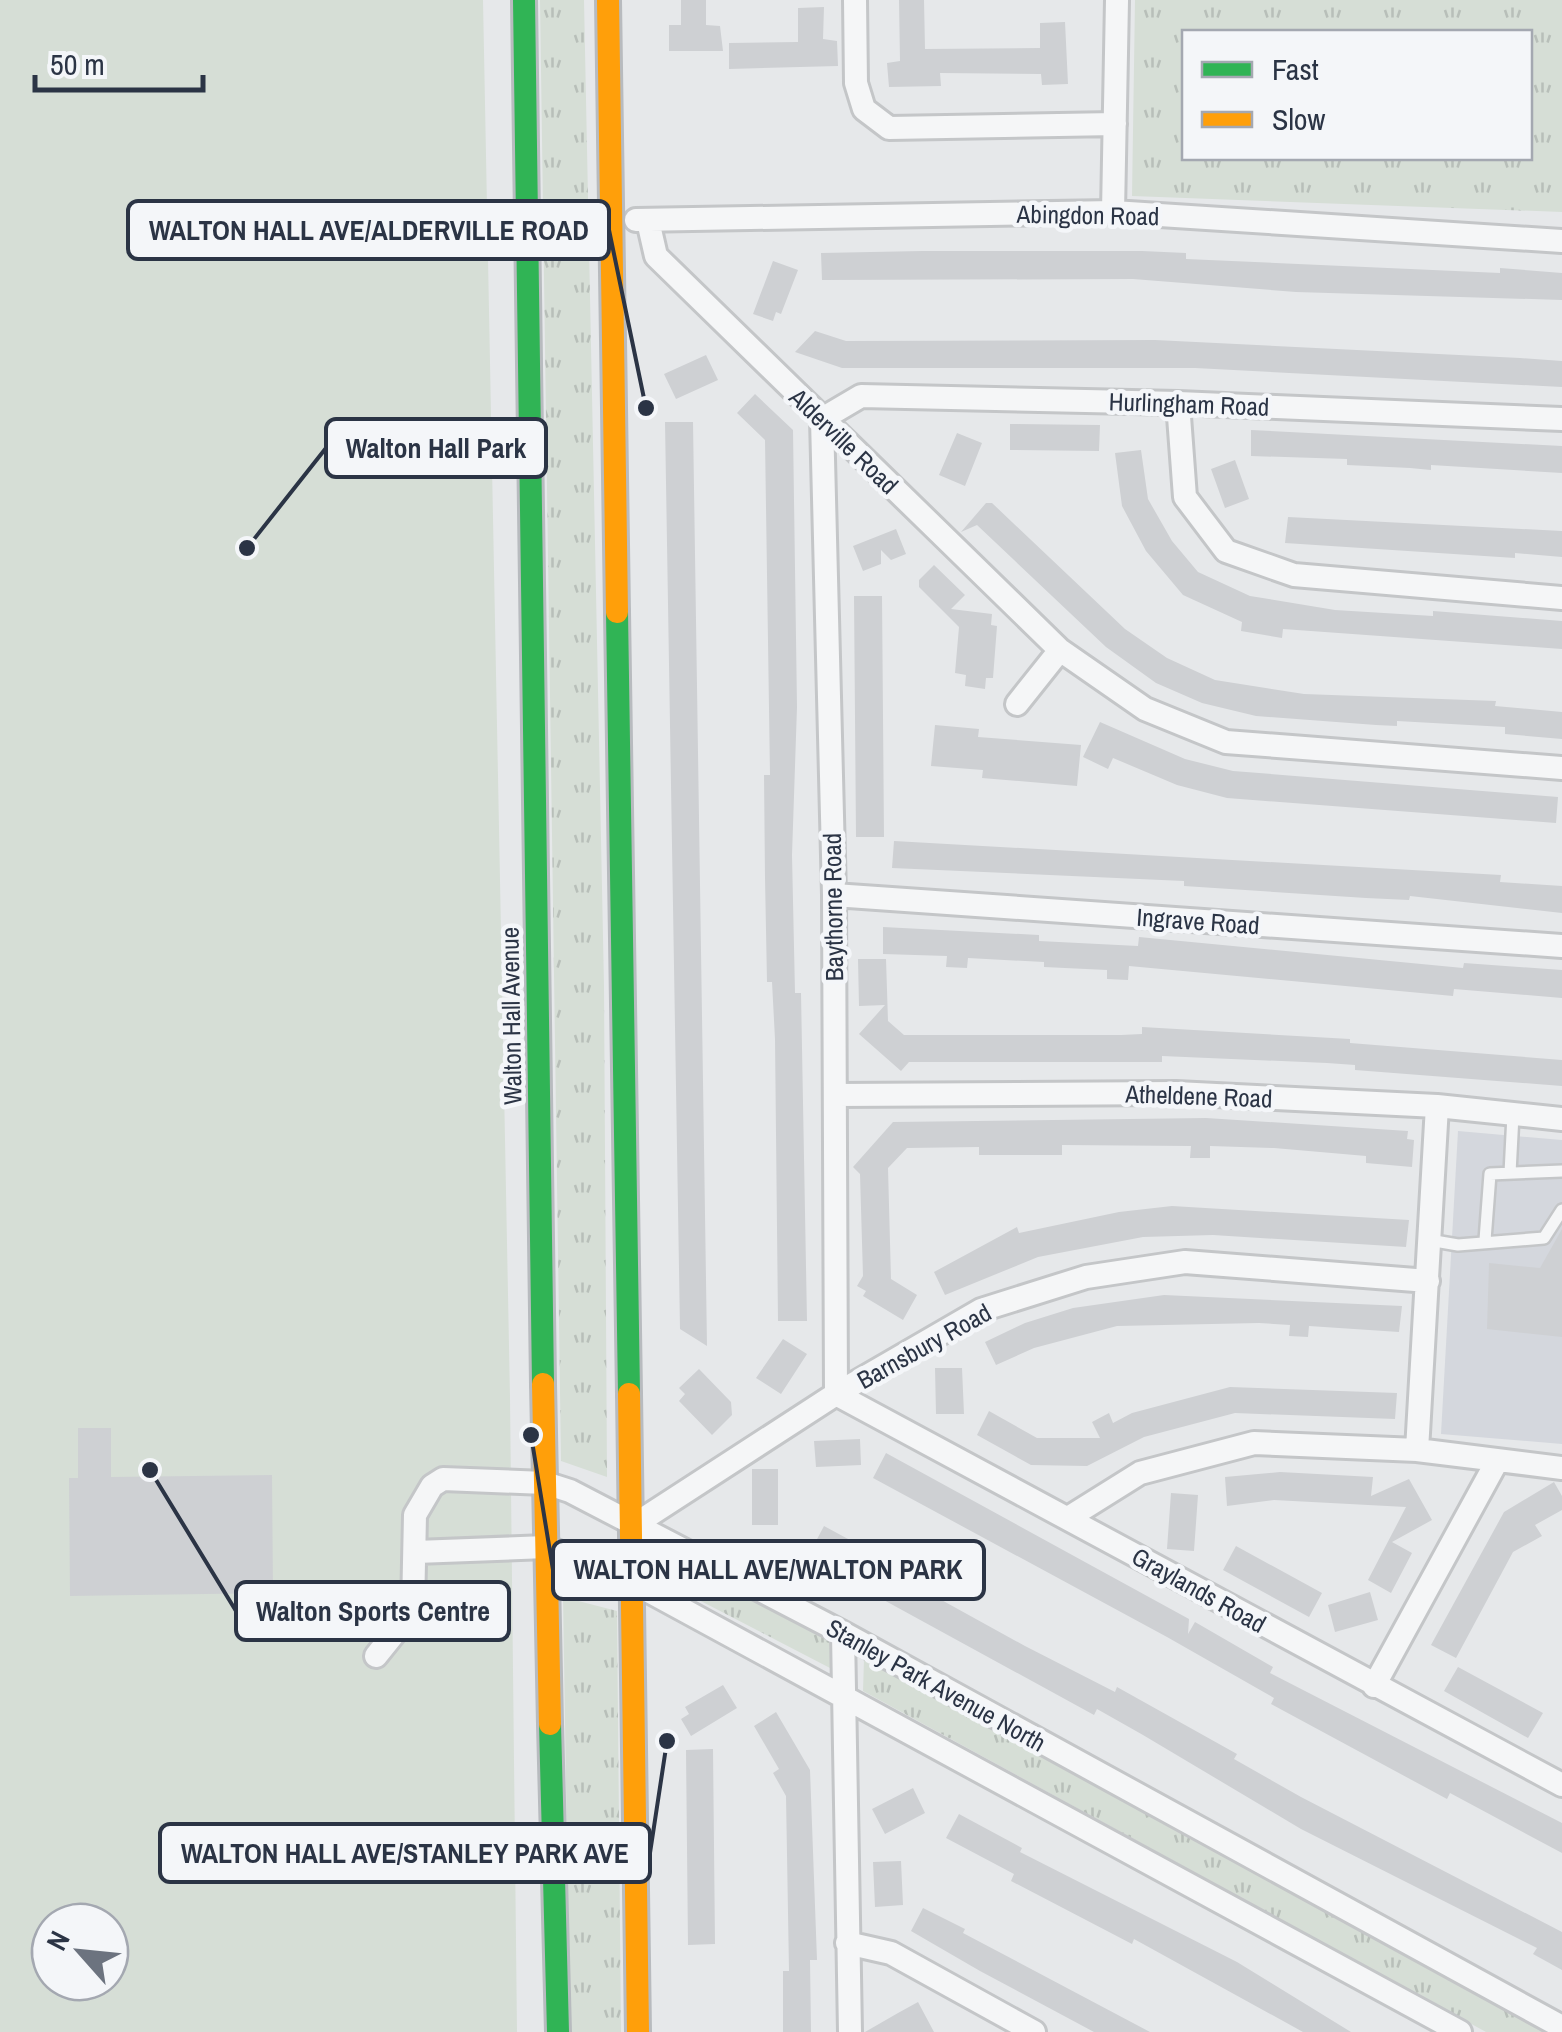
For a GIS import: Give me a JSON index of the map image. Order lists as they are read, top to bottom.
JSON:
{
  "streets": {
    "highway": ["Walton Hall Avenue"],
    "street": [
      "Abingdon Road",
      "Hurlingham Road",
      "Alderville Road",
      "Baythorne Road",
      "Ingrave Road",
      "Atheldene Road",
      "Barnsbury Road",
      "Graylands Road",
      "Stanley Park Avenue North"
    ]
  },
  "crossings": [
    ["Abingdon Road", "Alderville Road"],
    ["Hurlingham Road", "Alderville Road"],
    ["Hurlingham Road", "Baythorne Road"],
    ["Alderville Road", "Baythorne Road"],
    ["Baythorne Road", "Ingrave Road"],
    ["Baythorne Road", "Atheldene Road"],
    ["Baythorne Road", "Barnsbury Road"],
    ["Baythorne Road", "Graylands Road"],
    ["Walton Hall Avenue", "Stanley Park Avenue North"],
    ["Barnsbury Road", "Graylands Road"],
    ["Barnsbury Road", "Stanley Park Avenue North"]
  ],
  "places": [
    "WALTON HALL AVE/ALDERVILLE ROAD",
    "Walton Hall Park",
    "WALTON HALL AVE/WALTON PARK",
    "Walton Sports Centre",
    "WALTON HALL AVE/STANLEY PARK AVE"
  ],
  "legend": ["Fast", "Slow"],
  "scale_bar": "50 m",
  "north": "top left"
}
